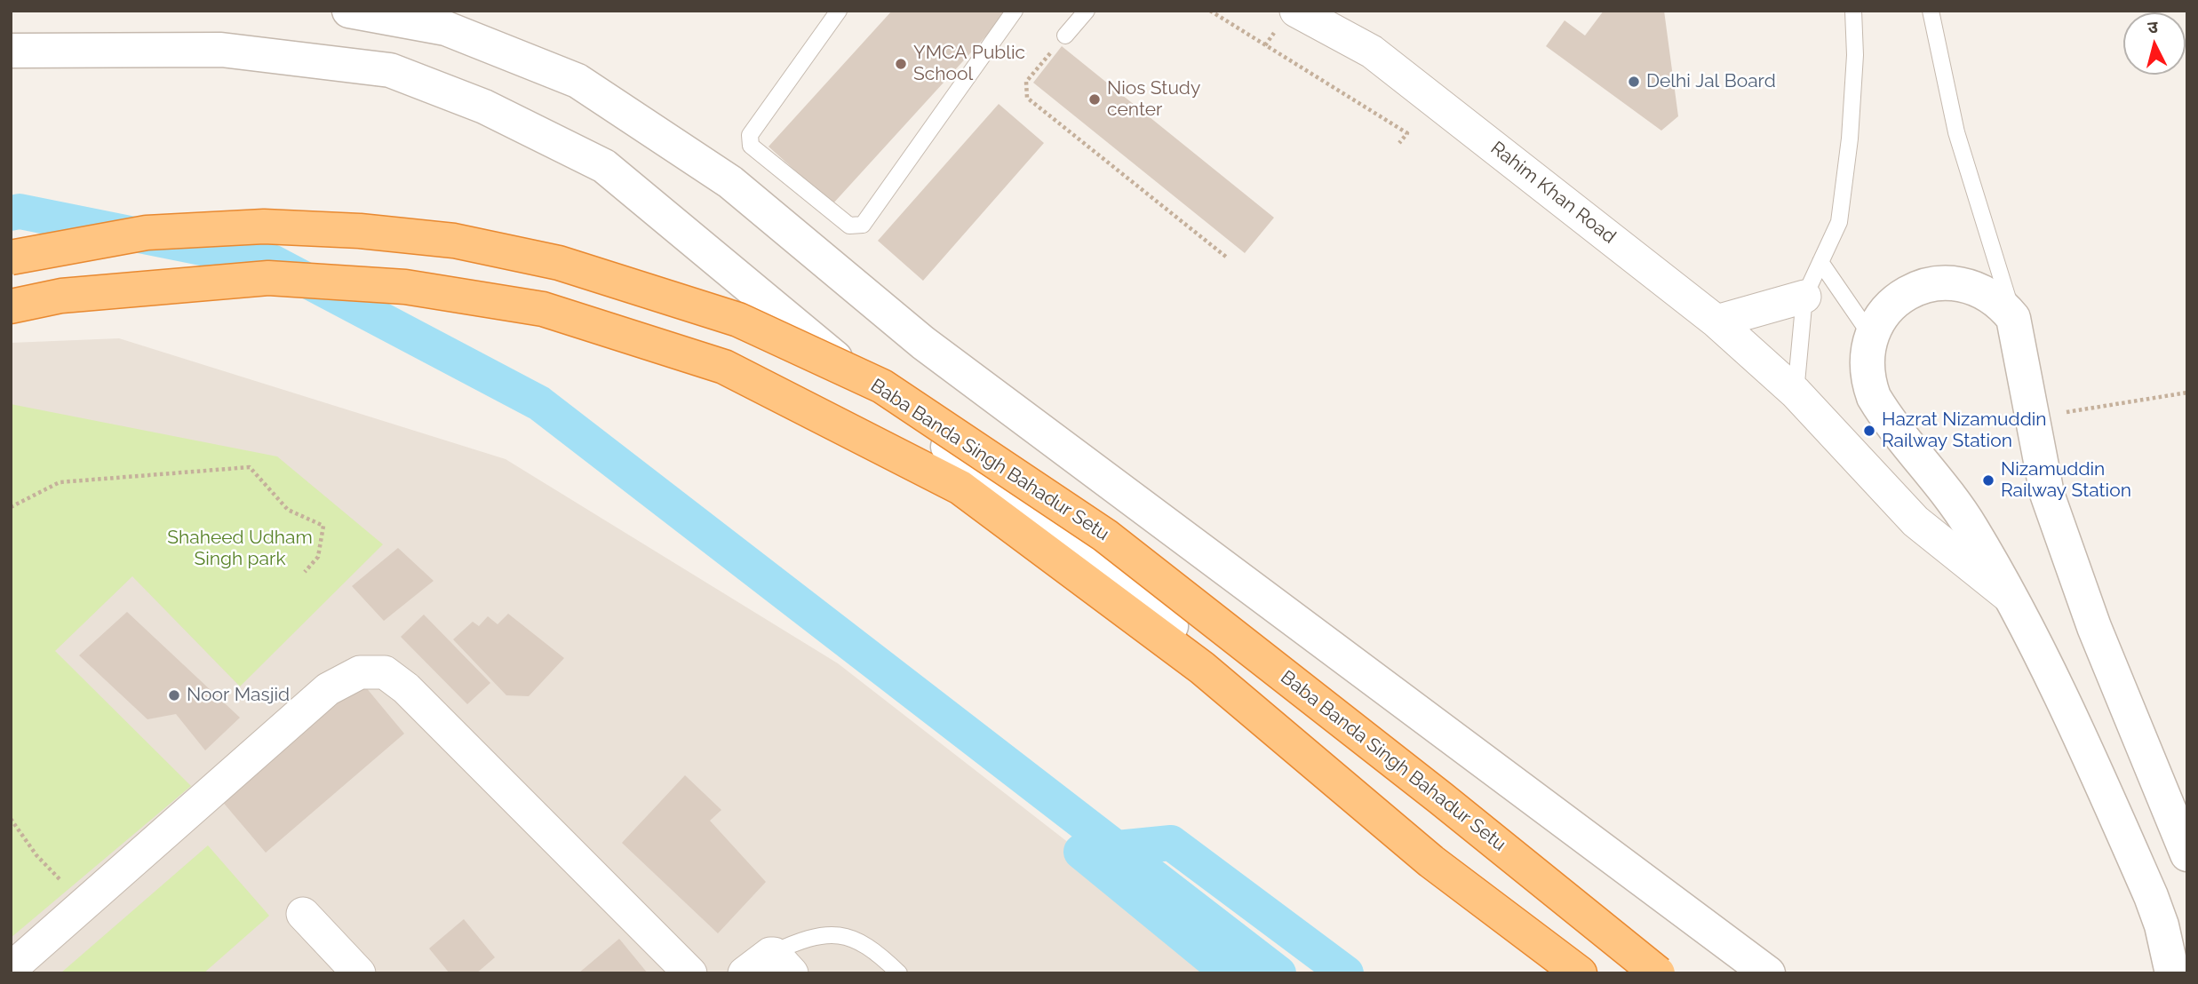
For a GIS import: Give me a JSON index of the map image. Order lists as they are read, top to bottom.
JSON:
{
  "streets": {
    "highway": ["Baba Banda Singh Bahadur Setu"],
    "street": ["Rahim Khan Road"]
  },
  "parks": ["Shaheed Udham Singh park"],
  "places": [
    "YMCA Public School",
    "Delhi Jal Board",
    "Nios Study center",
    "Hazrat Nizamuddin Railway Station",
    "Nizamuddin Railway Station",
    "Noor Masjid"
  ],
  "north": "top"
}
